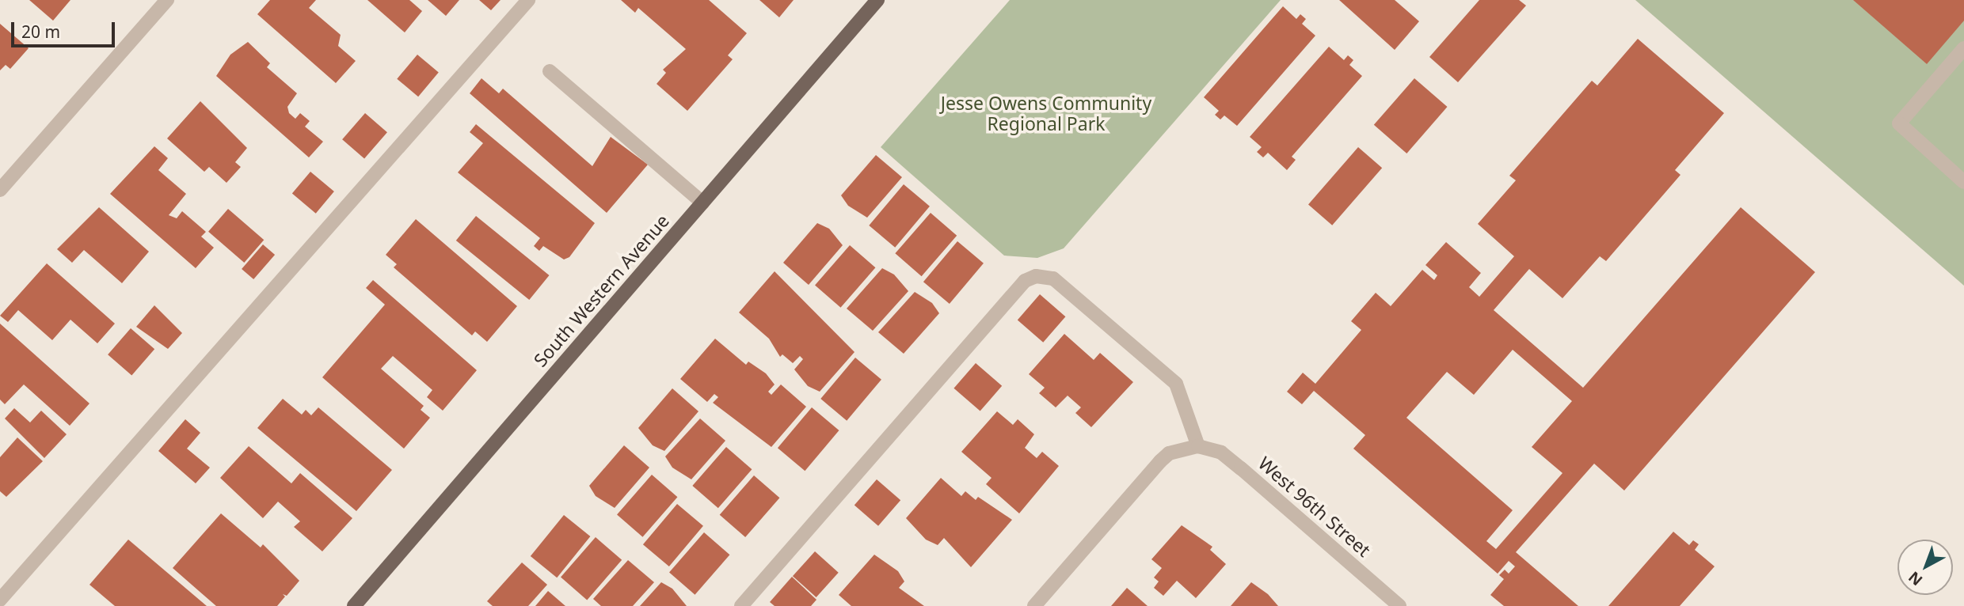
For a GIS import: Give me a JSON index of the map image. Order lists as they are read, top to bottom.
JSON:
{
  "streets": {
    "main road": ["South Western Avenue"],
    "street": ["West 96th Street"]
  },
  "parks": ["Jesse Owens Community Regional Park"],
  "scale_bar": "20 m",
  "north": "bottom left"
}
